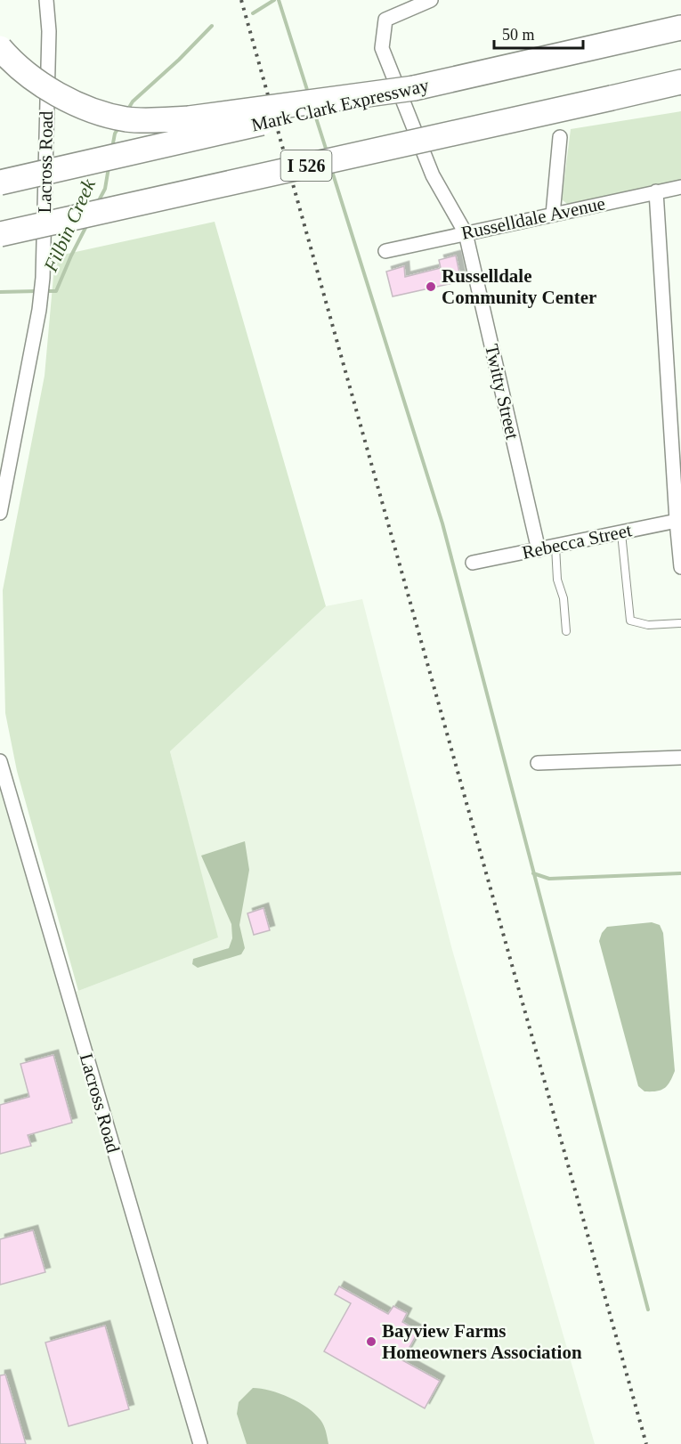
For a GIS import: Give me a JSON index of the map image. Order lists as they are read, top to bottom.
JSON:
{
  "streets": {
    "highway": ["Mark Clark Expressway", "I 526"],
    "street": [
      "Lacross Road",
      "Russelldale Avenue",
      "Twitty Street",
      "Rebecca Street"
    ]
  },
  "crossings": [
    ["Russelldale Avenue", "Twitty Street"],
    ["Twitty Street", "Rebecca Street"]
  ],
  "water": ["Filbin Creek"],
  "places": ["Russelldale Community Center", "Bayview Farms Homeowners Association"],
  "scale_bar": "50 m"
}
